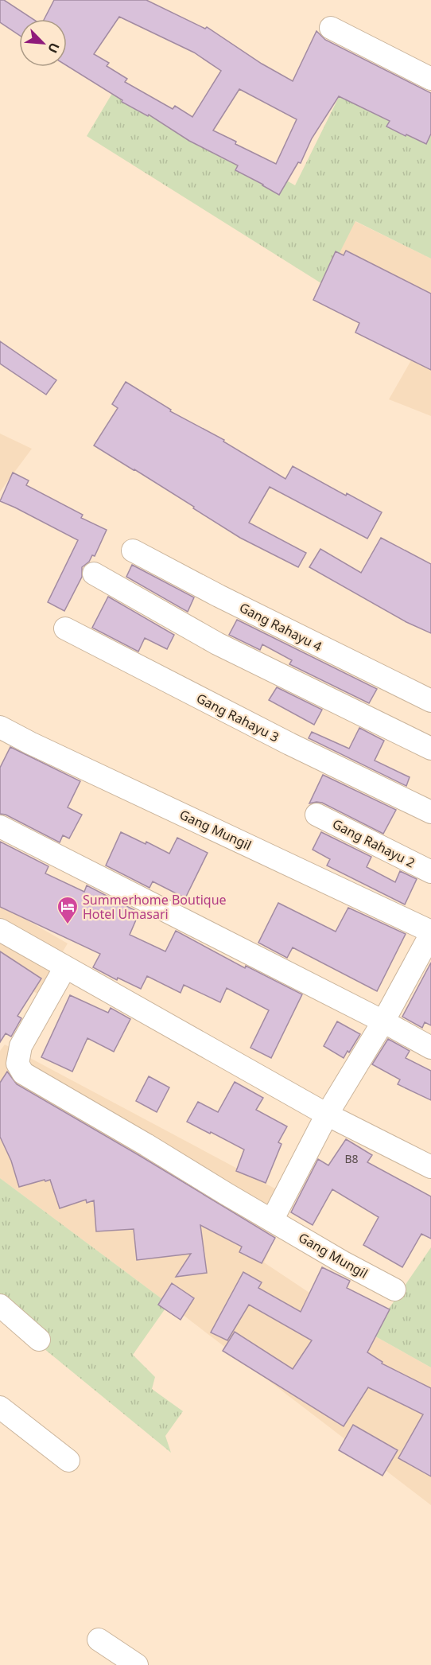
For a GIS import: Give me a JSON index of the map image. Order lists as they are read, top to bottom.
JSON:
{
  "streets": {
    "street": [
      "Gang Rahayu 4",
      "Gang Rahayu 3",
      "Gang Mungil",
      "Gang Rahayu 2"
    ]
  },
  "places": {
    "hotel": ["Summerhome Boutique Hotel Umasari"]
  },
  "house_numbers": ["B8"],
  "north": "bottom right"
}
